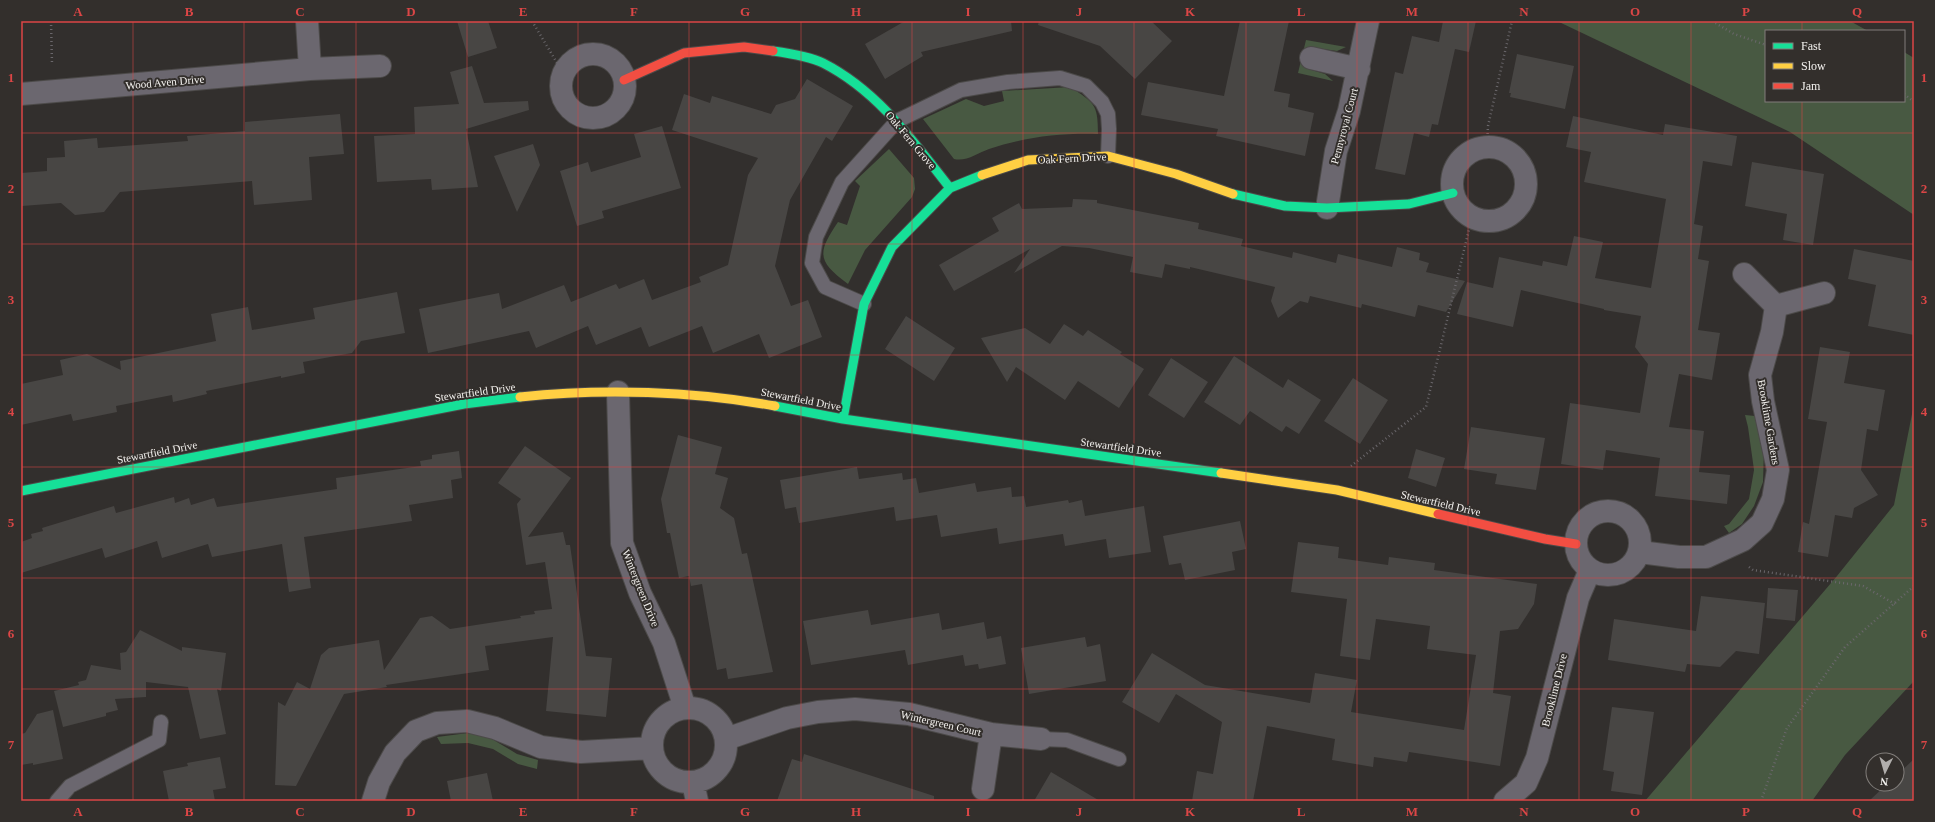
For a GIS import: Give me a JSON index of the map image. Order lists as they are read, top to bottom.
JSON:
{
  "streets": {
    "street": [
      "Wood Aven Drive",
      "Pennyroyal Court",
      "Oak Fern Grove",
      "Oak Fern Drive",
      "Stewartfield Drive",
      "Brooklime Gardens",
      "Wintergreen Drive",
      "Brooklime Drive",
      "Wintergreen Court"
    ]
  },
  "crossings": [
    ["Pennyroyal Court", "Oak Fern Drive"],
    ["Oak Fern Grove", "Oak Fern Drive"],
    ["Oak Fern Drive", "Stewartfield Drive"],
    ["Stewartfield Drive", "Brooklime Gardens"],
    ["Stewartfield Drive", "Wintergreen Drive"],
    ["Stewartfield Drive", "Brooklime Drive"],
    ["Brooklime Gardens", "Brooklime Drive"],
    ["Wintergreen Drive", "Wintergreen Court"]
  ],
  "legend": ["Fast", "Slow", "Jam"],
  "north": "bottom",
  "grid": {
    "columns": [
      "A",
      "B",
      "C",
      "D",
      "E",
      "F",
      "G",
      "H",
      "I",
      "J",
      "K",
      "L",
      "M",
      "N",
      "O",
      "P",
      "Q"
    ],
    "rows": [
      "1",
      "2",
      "3",
      "4",
      "5",
      "6",
      "7"
    ]
  }
}
